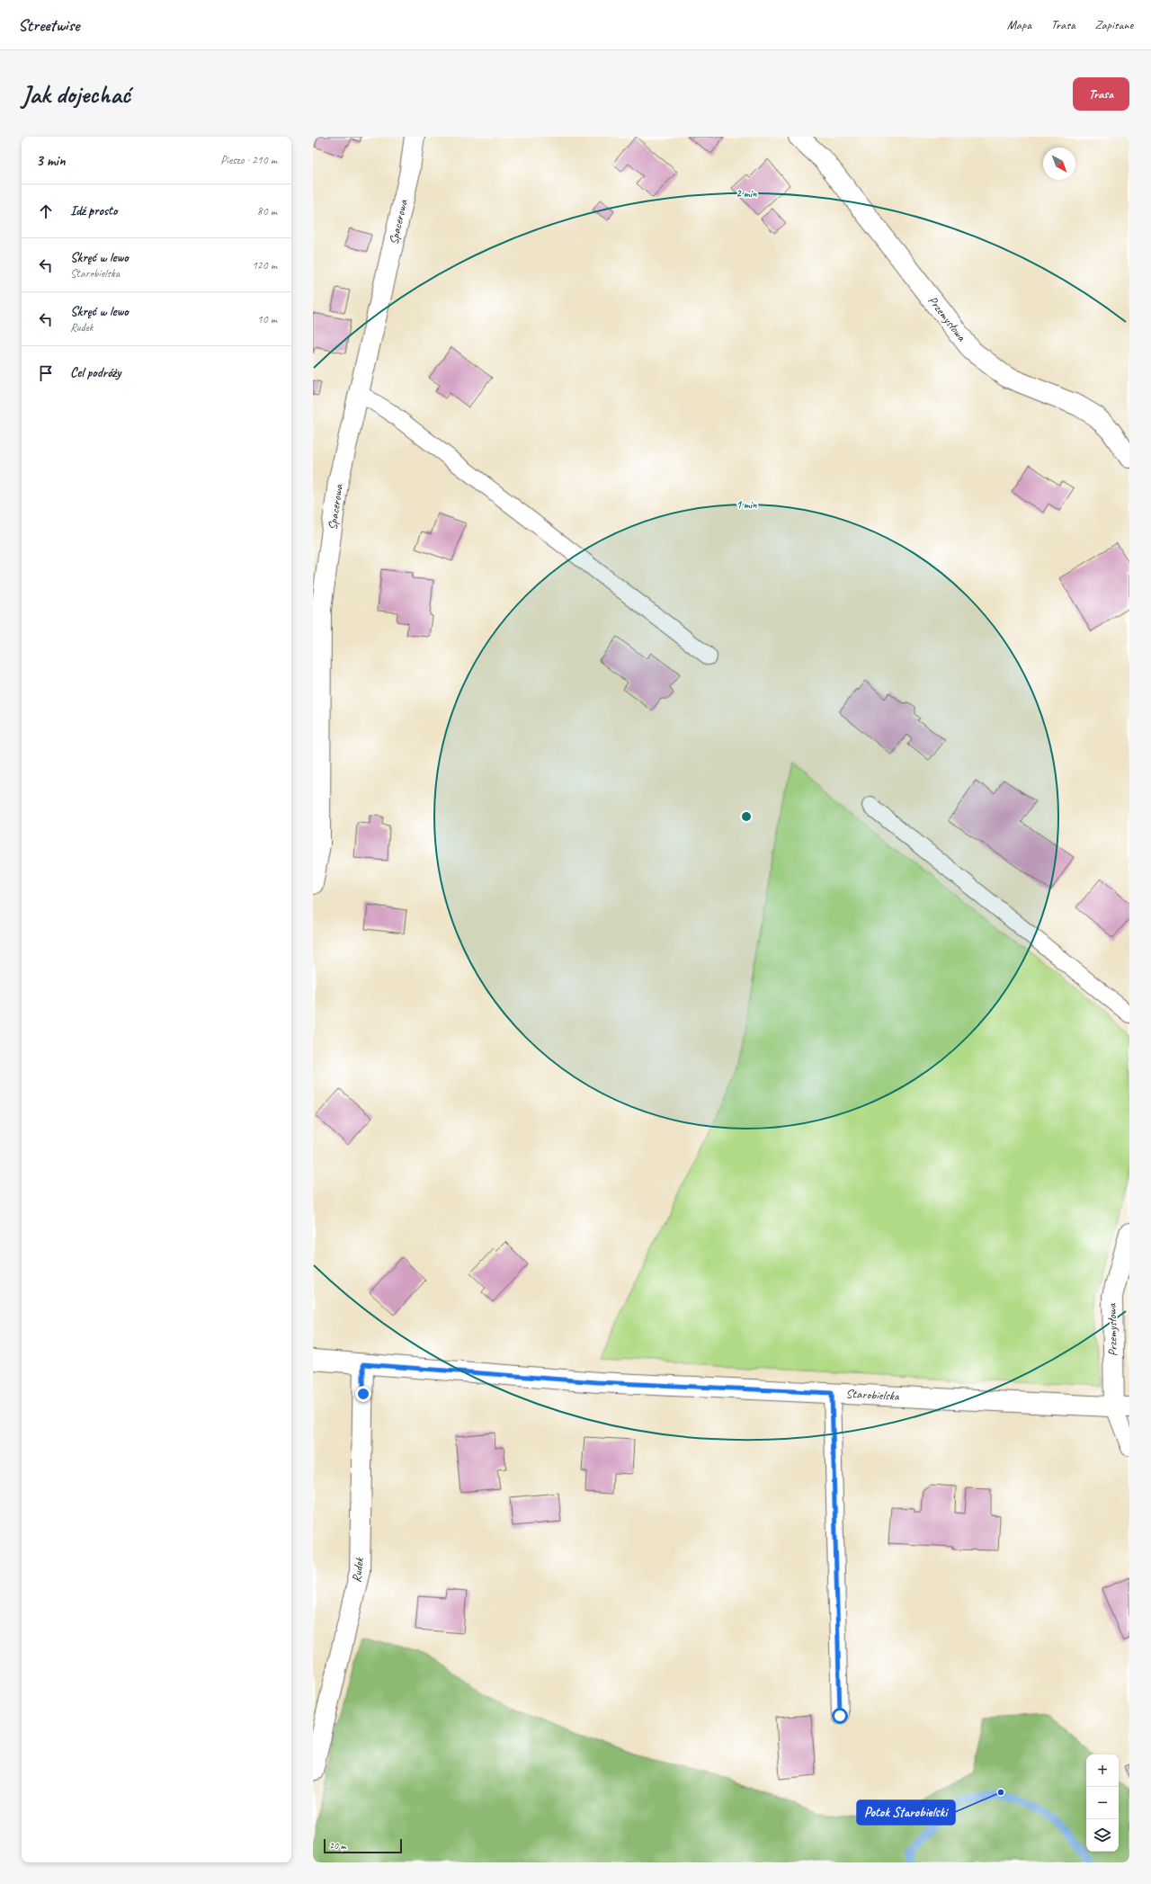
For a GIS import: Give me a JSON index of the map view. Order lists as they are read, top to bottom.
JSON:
{
  "streets": {
    "street": [
      "Spacerowa",
      "Przemysłowa",
      "Starobielska",
      "Rudek"
    ]
  },
  "crossings": [
    ["Przemysłowa", "Starobielska"],
    ["Starobielska", "Rudek"]
  ],
  "places": ["Potok Starobielski"],
  "scale_bar": "20 m",
  "north": "bottom right",
  "page": {
    "header": "Streetwise",
    "nav": ["Mapa", "Trasa", "Zapisane"],
    "buttons": "Trasa",
    "title": "Jak dojechać",
    "heading": ["3 min", "Pieszo · 210 m"],
    "list": [
      ["Idź prosto", "80 m"],
      ["Skręć w lewo", "Starobielska", "120 m"],
      ["Skręć w lewo", "Rudek", "10 m"],
      "Cel podróży"
    ],
    "map_buttons": ["+", "−"],
    "scale": "20 m"
  },
  "rings": ["2 min", "1 min"]
}
